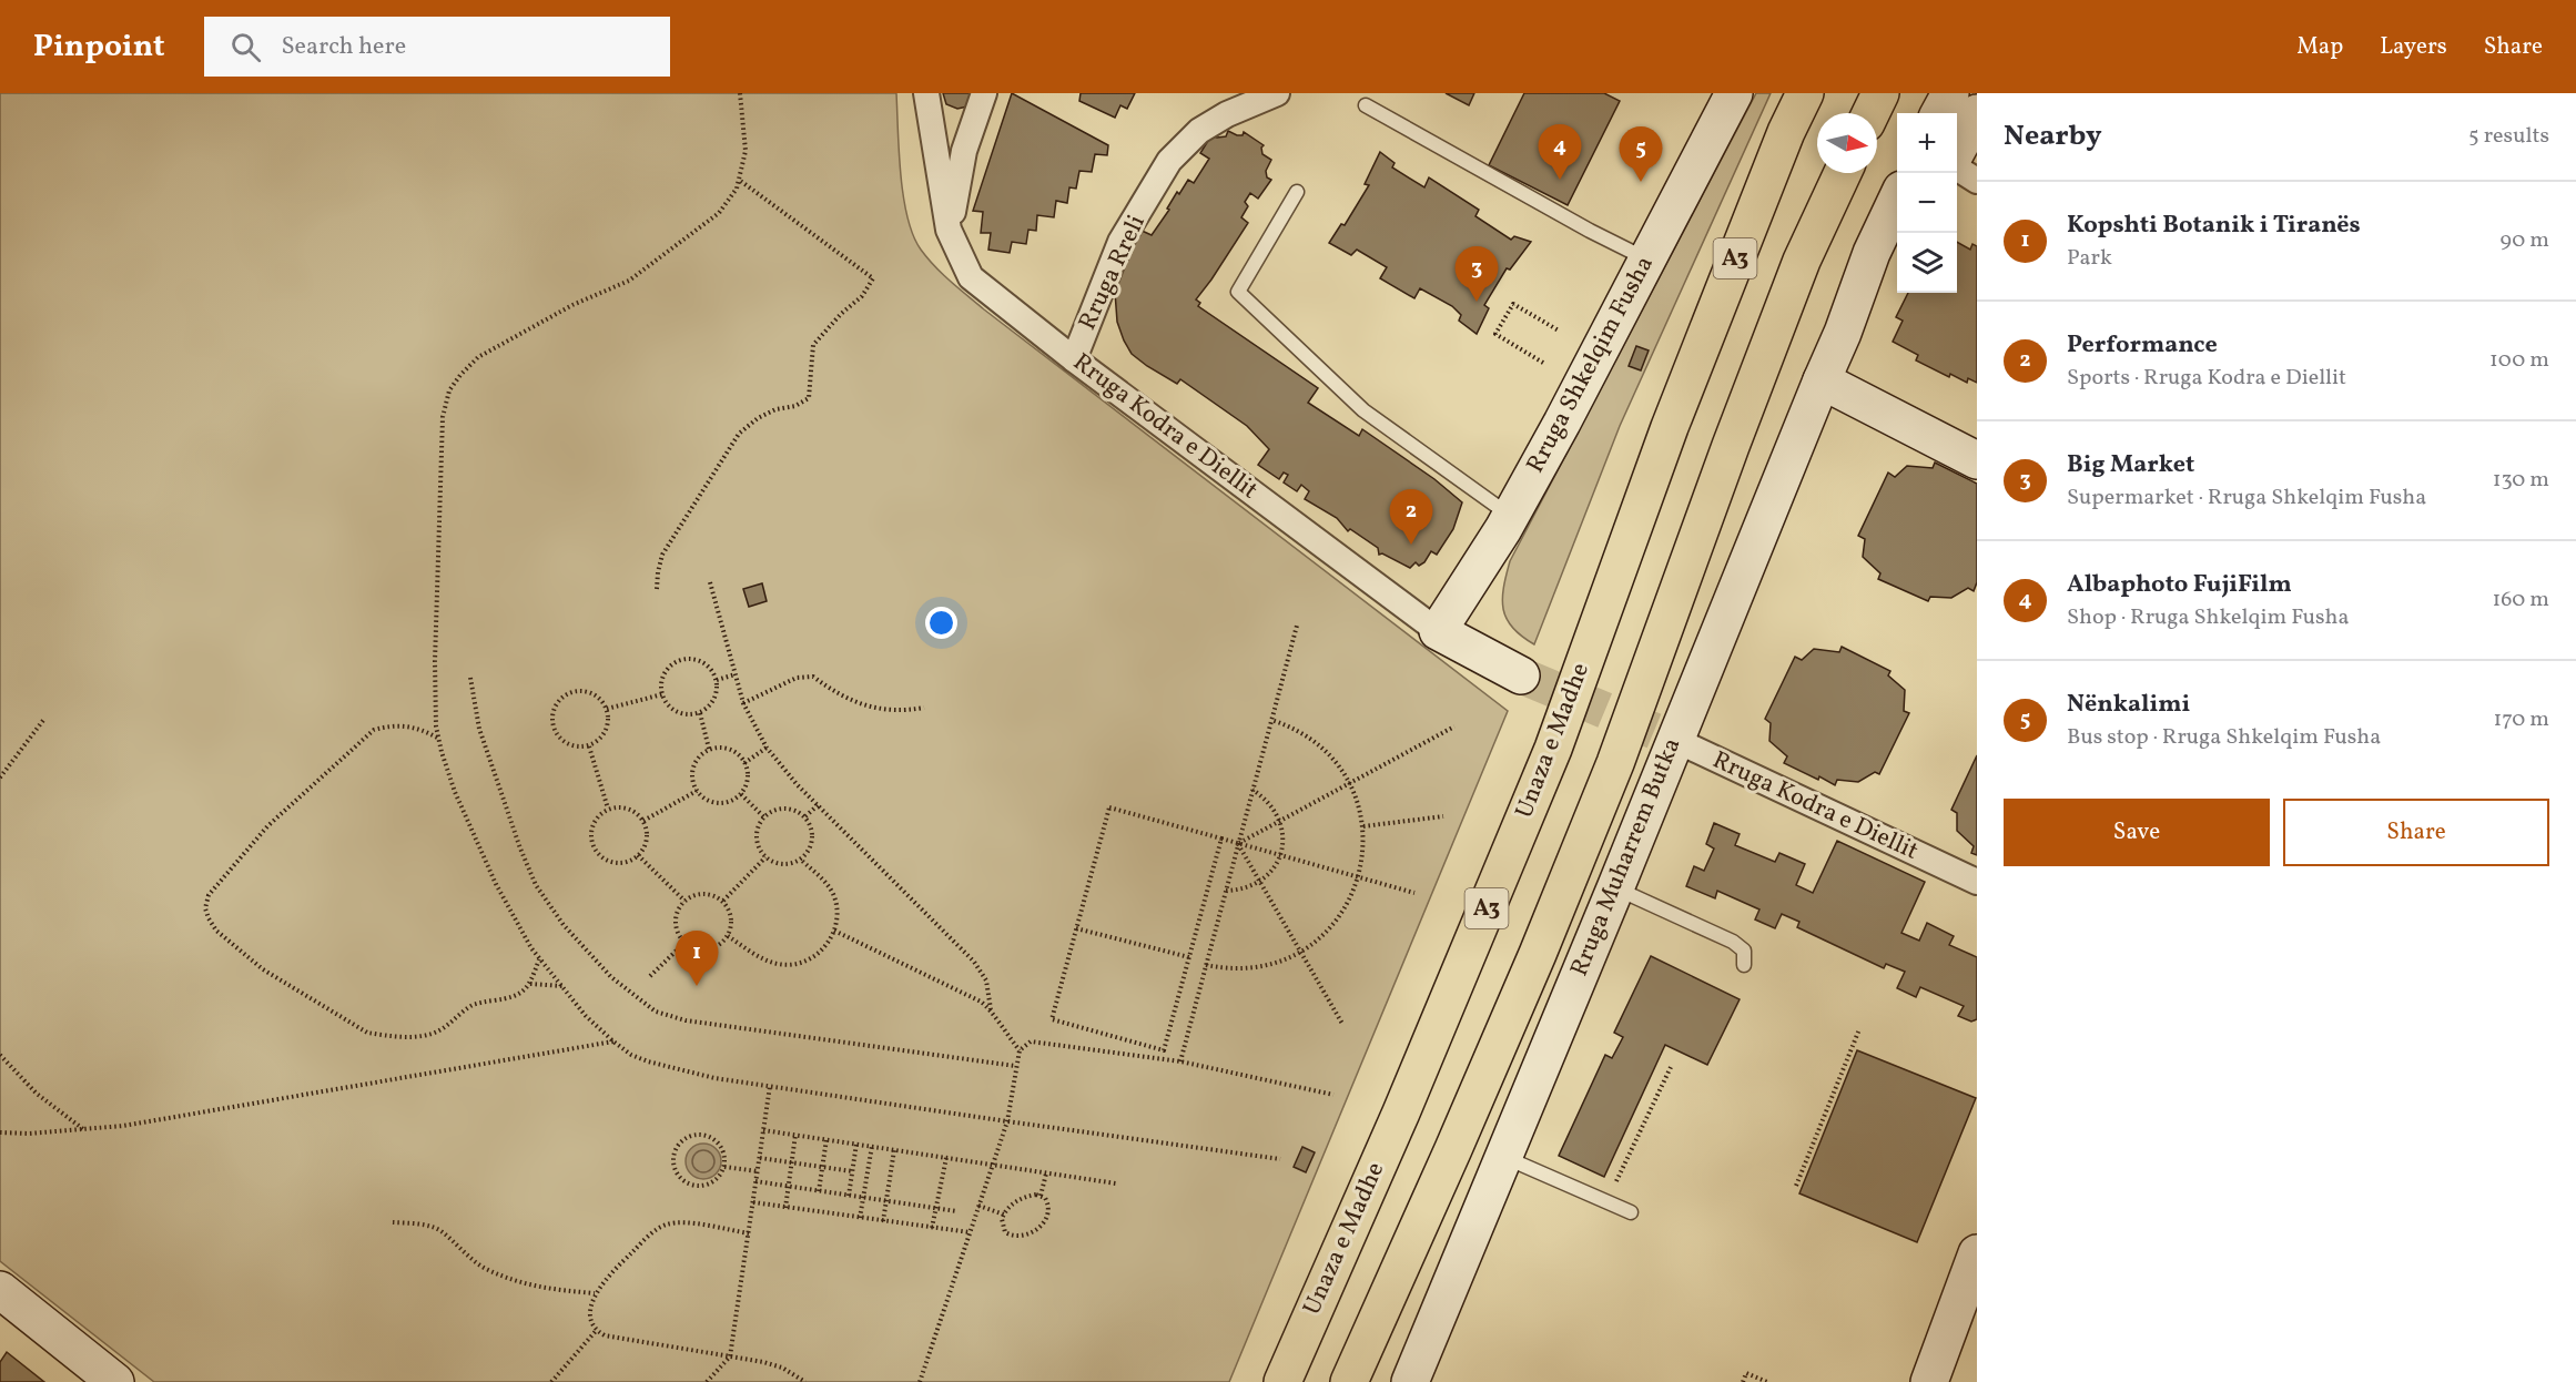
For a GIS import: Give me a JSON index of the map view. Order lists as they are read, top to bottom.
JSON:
{
  "streets": {
    "highway": ["A3", "Unaza e Madhe"],
    "main road": ["Rruga Shkelqim Fusha", "Rruga Kodra e Diellit", "Rruga Muharrem Butka"],
    "street": ["Rruga Rreli"]
  },
  "crossings": [
    ["Rruga Rreli", "Rruga Kodra e Diellit"],
    ["Rruga Shkelqim Fusha", "Rruga Kodra e Diellit"],
    ["Rruga Kodra e Diellit", "Rruga Muharrem Butka"]
  ],
  "north": "right",
  "page": {
    "header": "Pinpoint",
    "search": "Search here",
    "nav": ["Map", "Layers", "Share"],
    "heading": ["Nearby", "5 results"],
    "map_buttons": ["+", "−"],
    "pins": [
      "4",
      "5",
      "3",
      "2",
      "1"
    ],
    "list": [
      {
        "mark": "1",
        "name": "Kopshti Botanik i Tiranës",
        "note": "Park",
        "value": "90 m"
      },
      {
        "mark": "2",
        "name": "Performance",
        "note": "Sports · Rruga Kodra e Diellit",
        "value": "100 m"
      },
      {
        "mark": "3",
        "name": "Big Market",
        "note": "Supermarket · Rruga Shkelqim Fusha",
        "value": "130 m"
      },
      {
        "mark": "4",
        "name": "Albaphoto FujiFilm",
        "note": "Shop · Rruga Shkelqim Fusha",
        "value": "160 m"
      },
      {
        "mark": "5",
        "name": "Nënkalimi",
        "note": "Bus stop · Rruga Shkelqim Fusha",
        "value": "170 m"
      }
    ],
    "buttons": ["Save", "Share"]
  }
}
